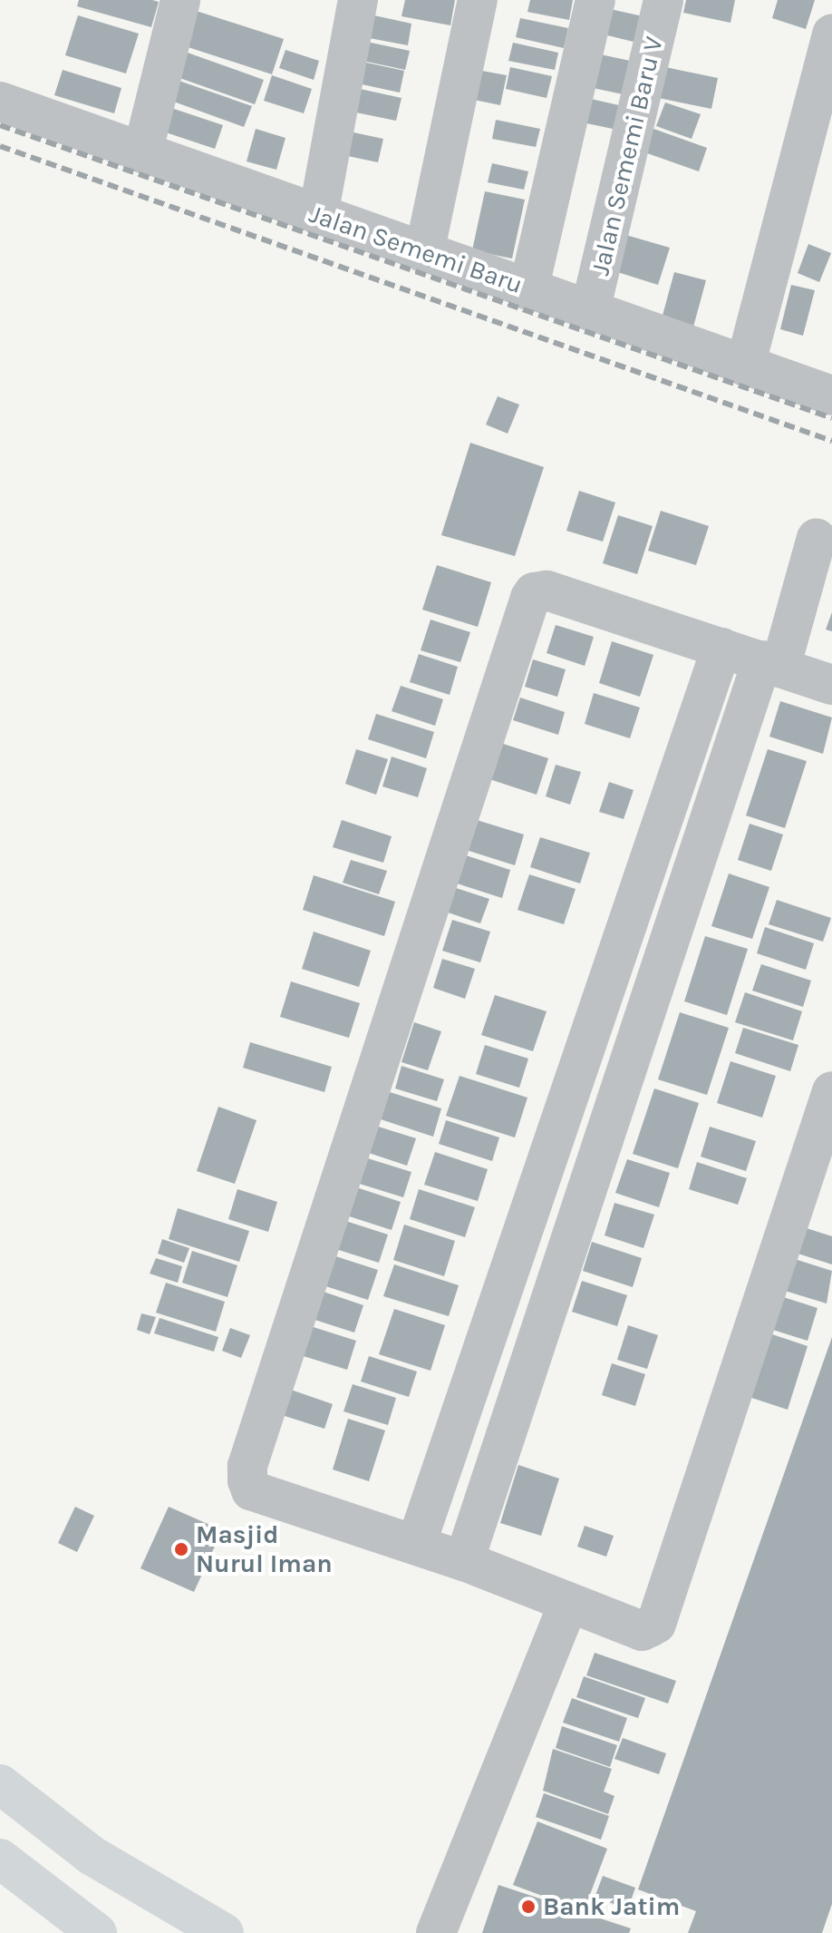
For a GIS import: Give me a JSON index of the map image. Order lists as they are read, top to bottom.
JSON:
{
  "streets": {
    "street": ["Jalan Sememi Baru V", "Jalan Sememi Baru"]
  },
  "crossings": [
    ["Jalan Sememi Baru V", "Jalan Sememi Baru"]
  ],
  "places": ["Masjid Nurul Iman", "Bank Jatim"]
}
